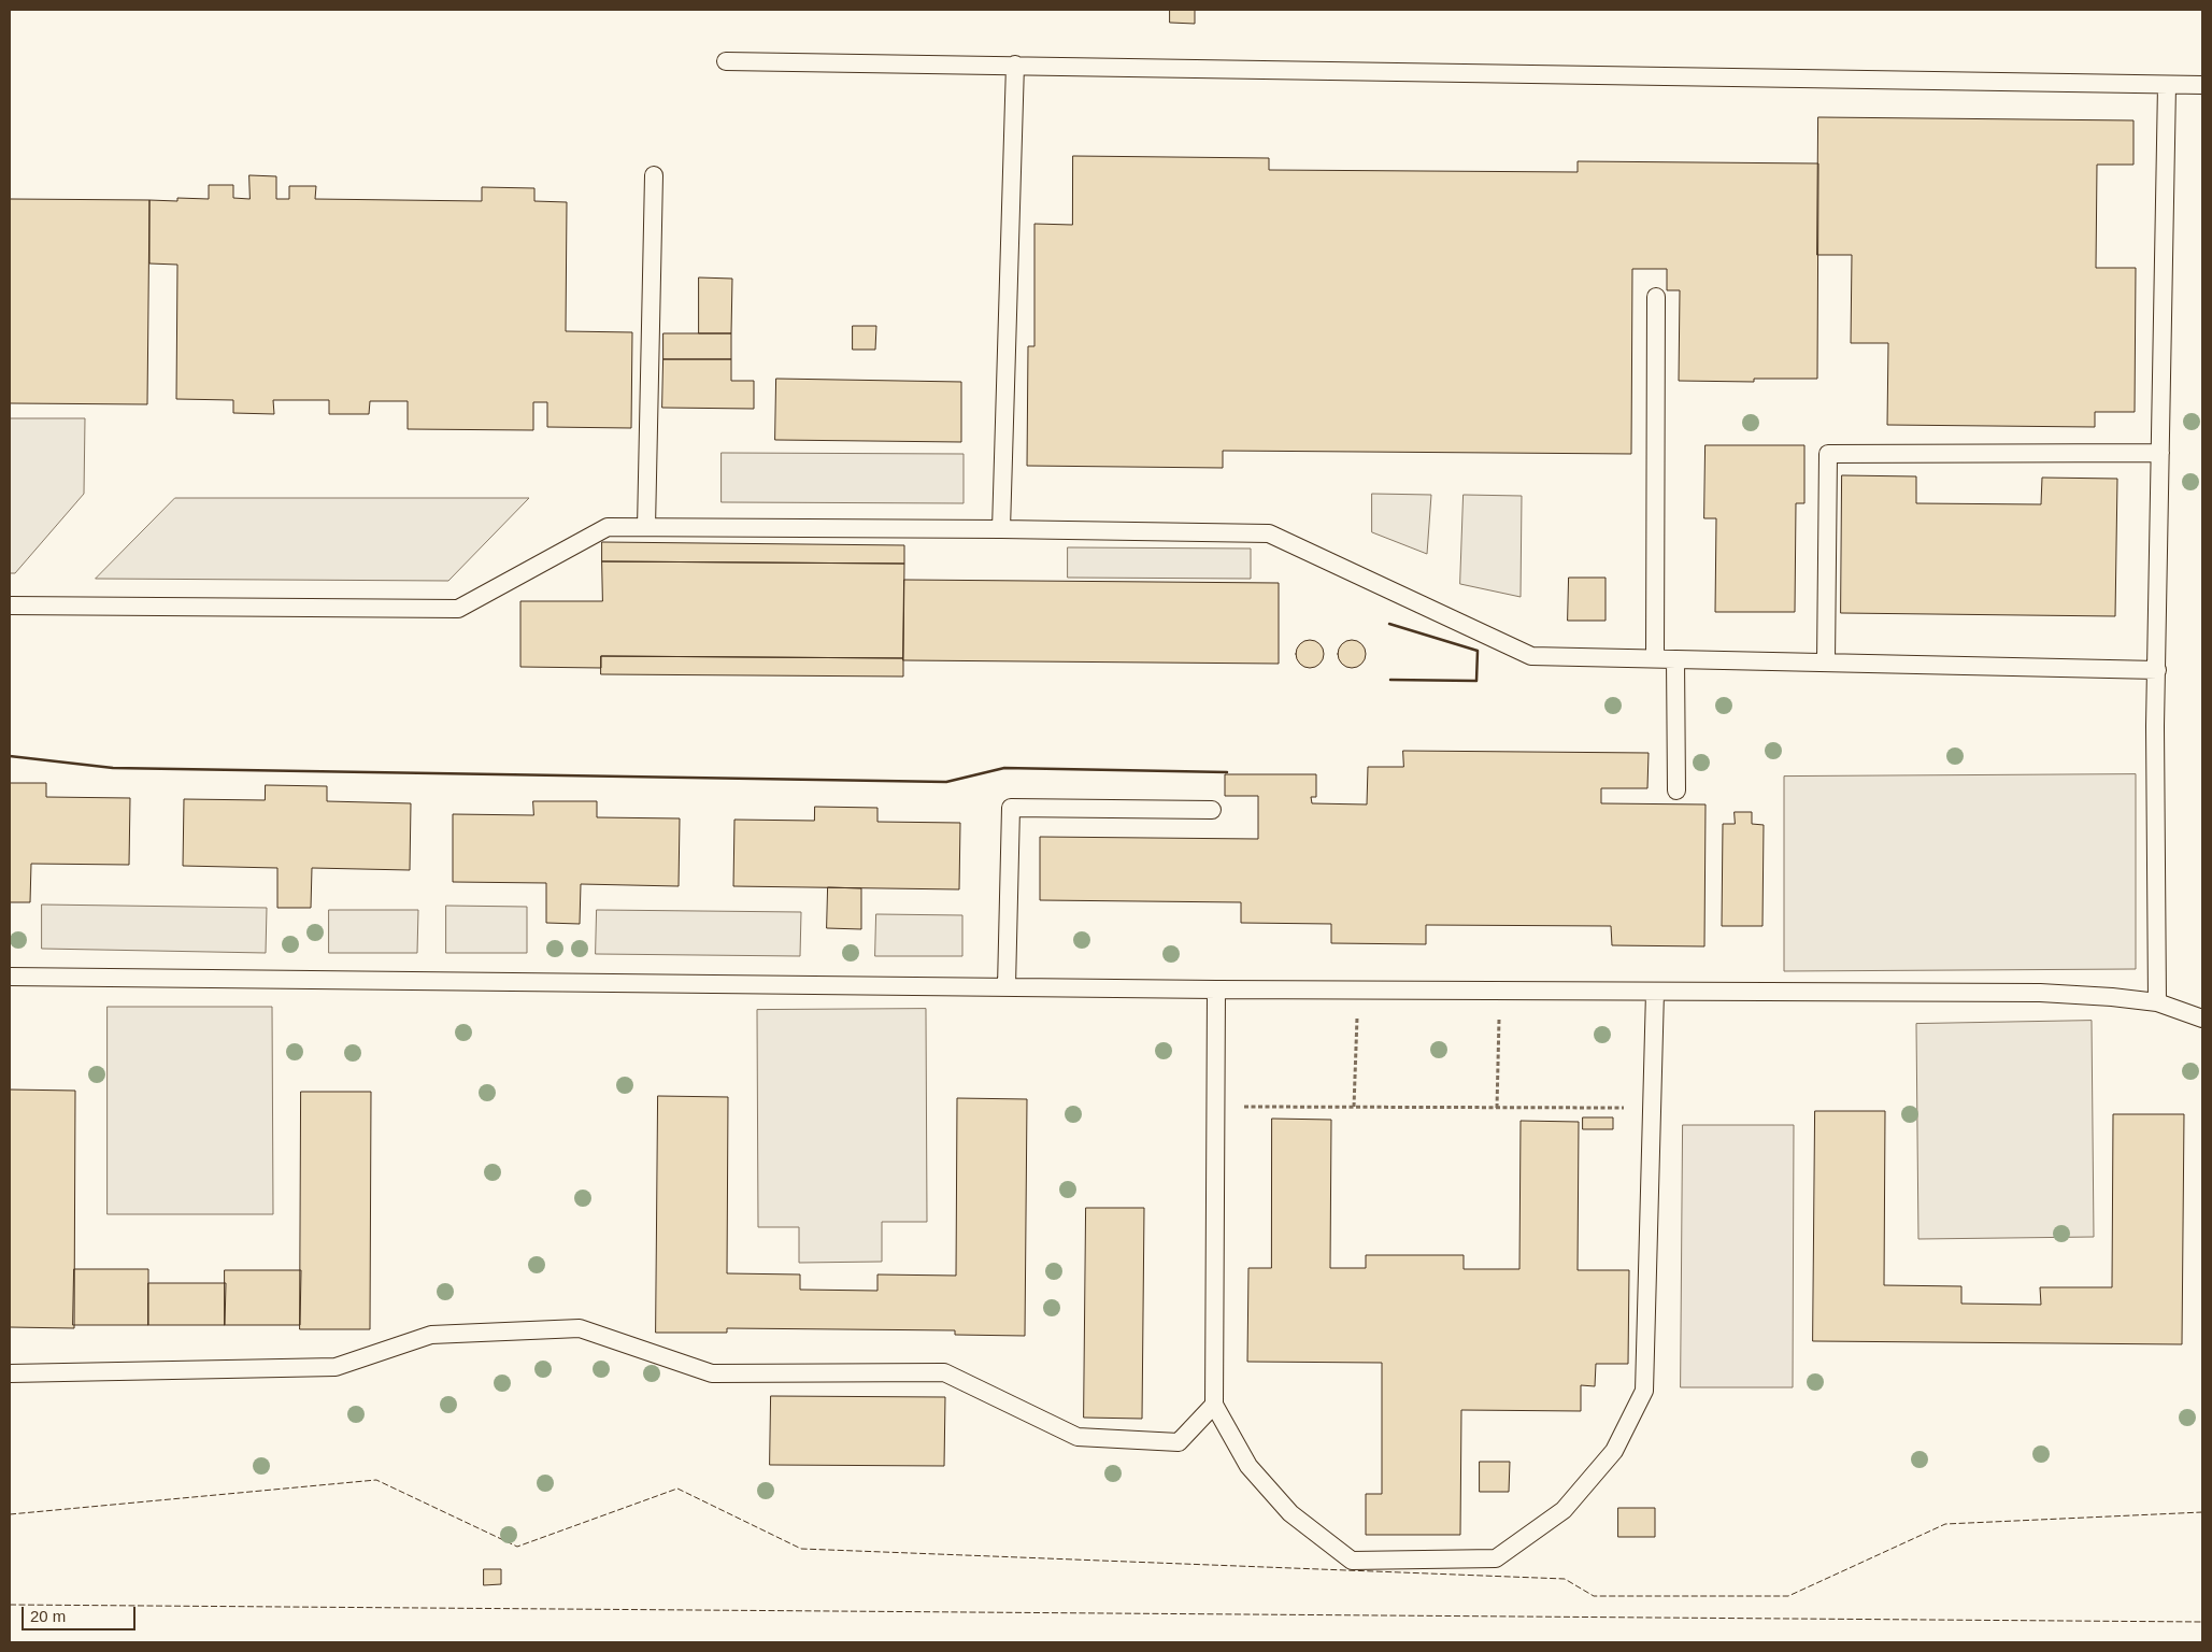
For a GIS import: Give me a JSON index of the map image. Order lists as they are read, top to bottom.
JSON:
{
  "scale_bar": "20 m"
}
